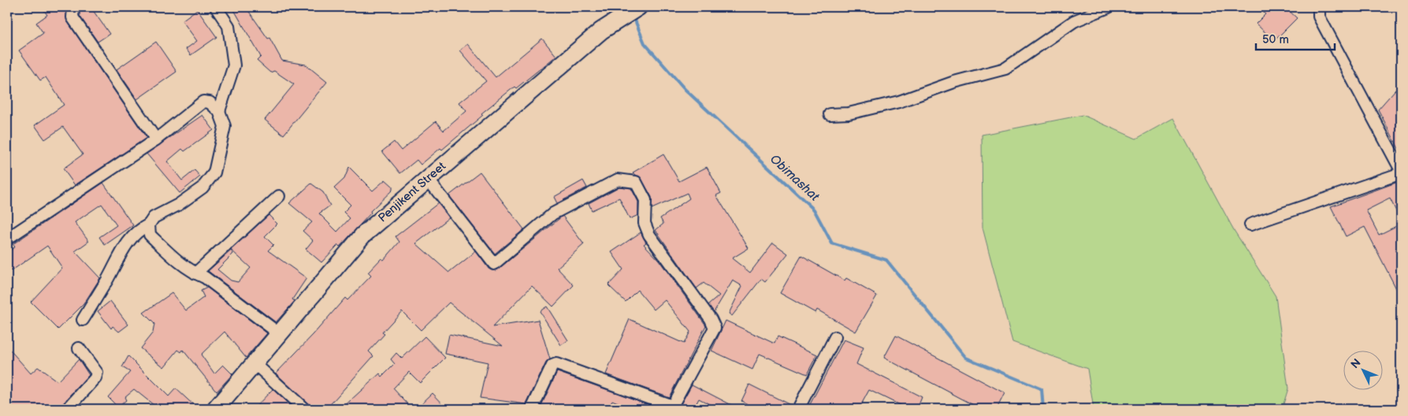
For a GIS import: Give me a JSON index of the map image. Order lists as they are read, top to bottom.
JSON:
{
  "streets": {
    "main road": ["Penjikent Street"]
  },
  "water": ["Obimashat"],
  "scale_bar": "50 m",
  "north": "top left"
}
